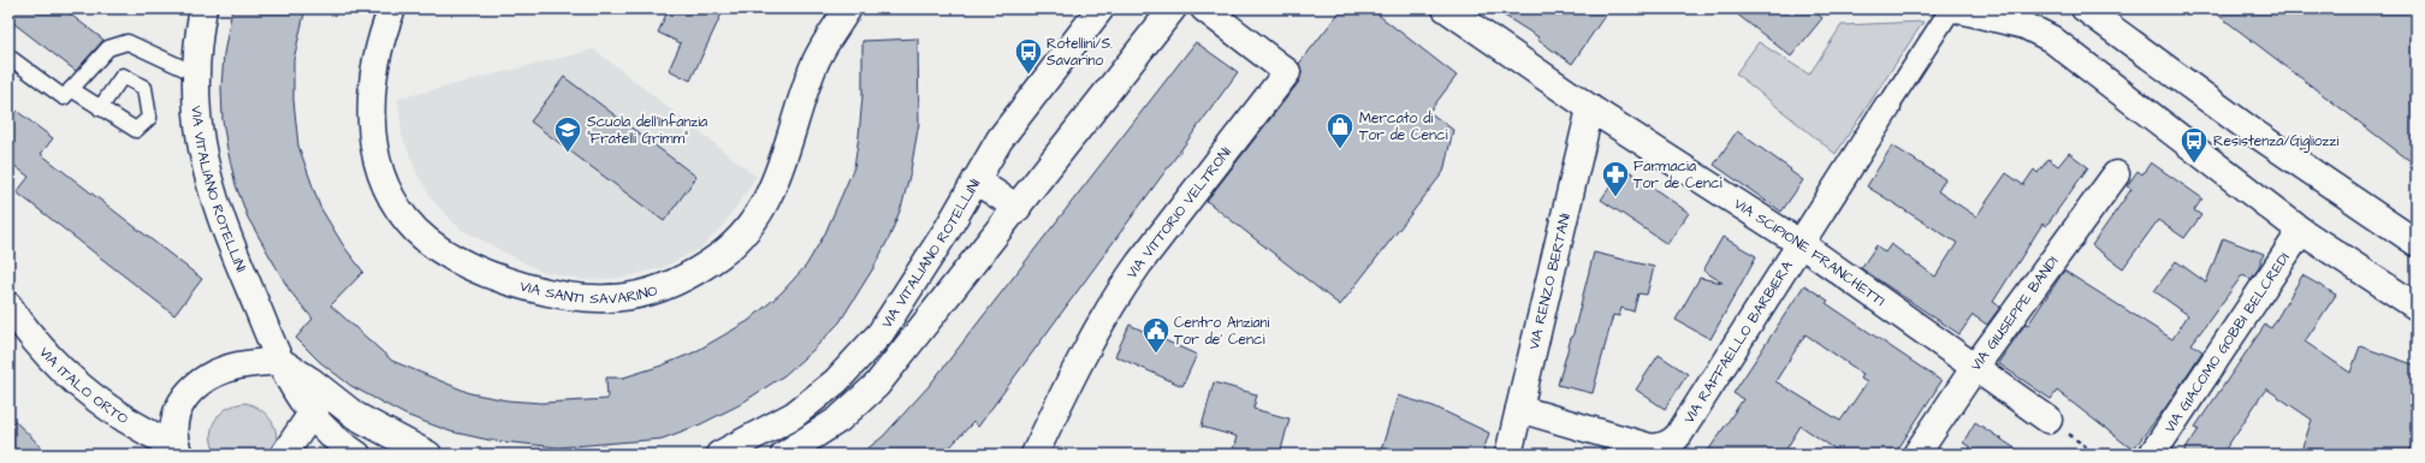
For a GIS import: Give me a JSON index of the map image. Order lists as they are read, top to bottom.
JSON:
{
  "streets": {
    "street": [
      "VIA VITALIANO ROTELLINI",
      "VIA VITTORIO VELTRONI",
      "VIA SCIPIONE FRANCHETTI",
      "VIA RENZO BERTANI",
      "VIA SANTI SAVARINO",
      "VIA GIUSEPPE BANDI",
      "VIA RAFFAELLO BARBIERA",
      "VIA GIACOMO GOBBI BELCREDI",
      "VIA ITALO ORTO"
    ]
  },
  "crossings": [
    ["VIA SCIPIONE FRANCHETTI", "VIA RENZO BERTANI"],
    ["VIA SCIPIONE FRANCHETTI", "VIA GIUSEPPE BANDI"],
    ["VIA SCIPIONE FRANCHETTI", "VIA RAFFAELLO BARBIERA"],
    ["VIA RENZO BERTANI", "VIA RAFFAELLO BARBIERA"]
  ],
  "places": {
    "bus stop": ["Rotellini/S. Savarino", "Resistenza/Gigliozzi"],
    "shop": ["Mercato di Tor de Cenci"],
    "school or university": ["Scuola dell'Infanzia \"Fratelli Grimm\""],
    "pharmacy": ["Farmacia Tor de Cenci"],
    "public building": ["Centro Anziani Tor de' Cenci"]
  }
}
